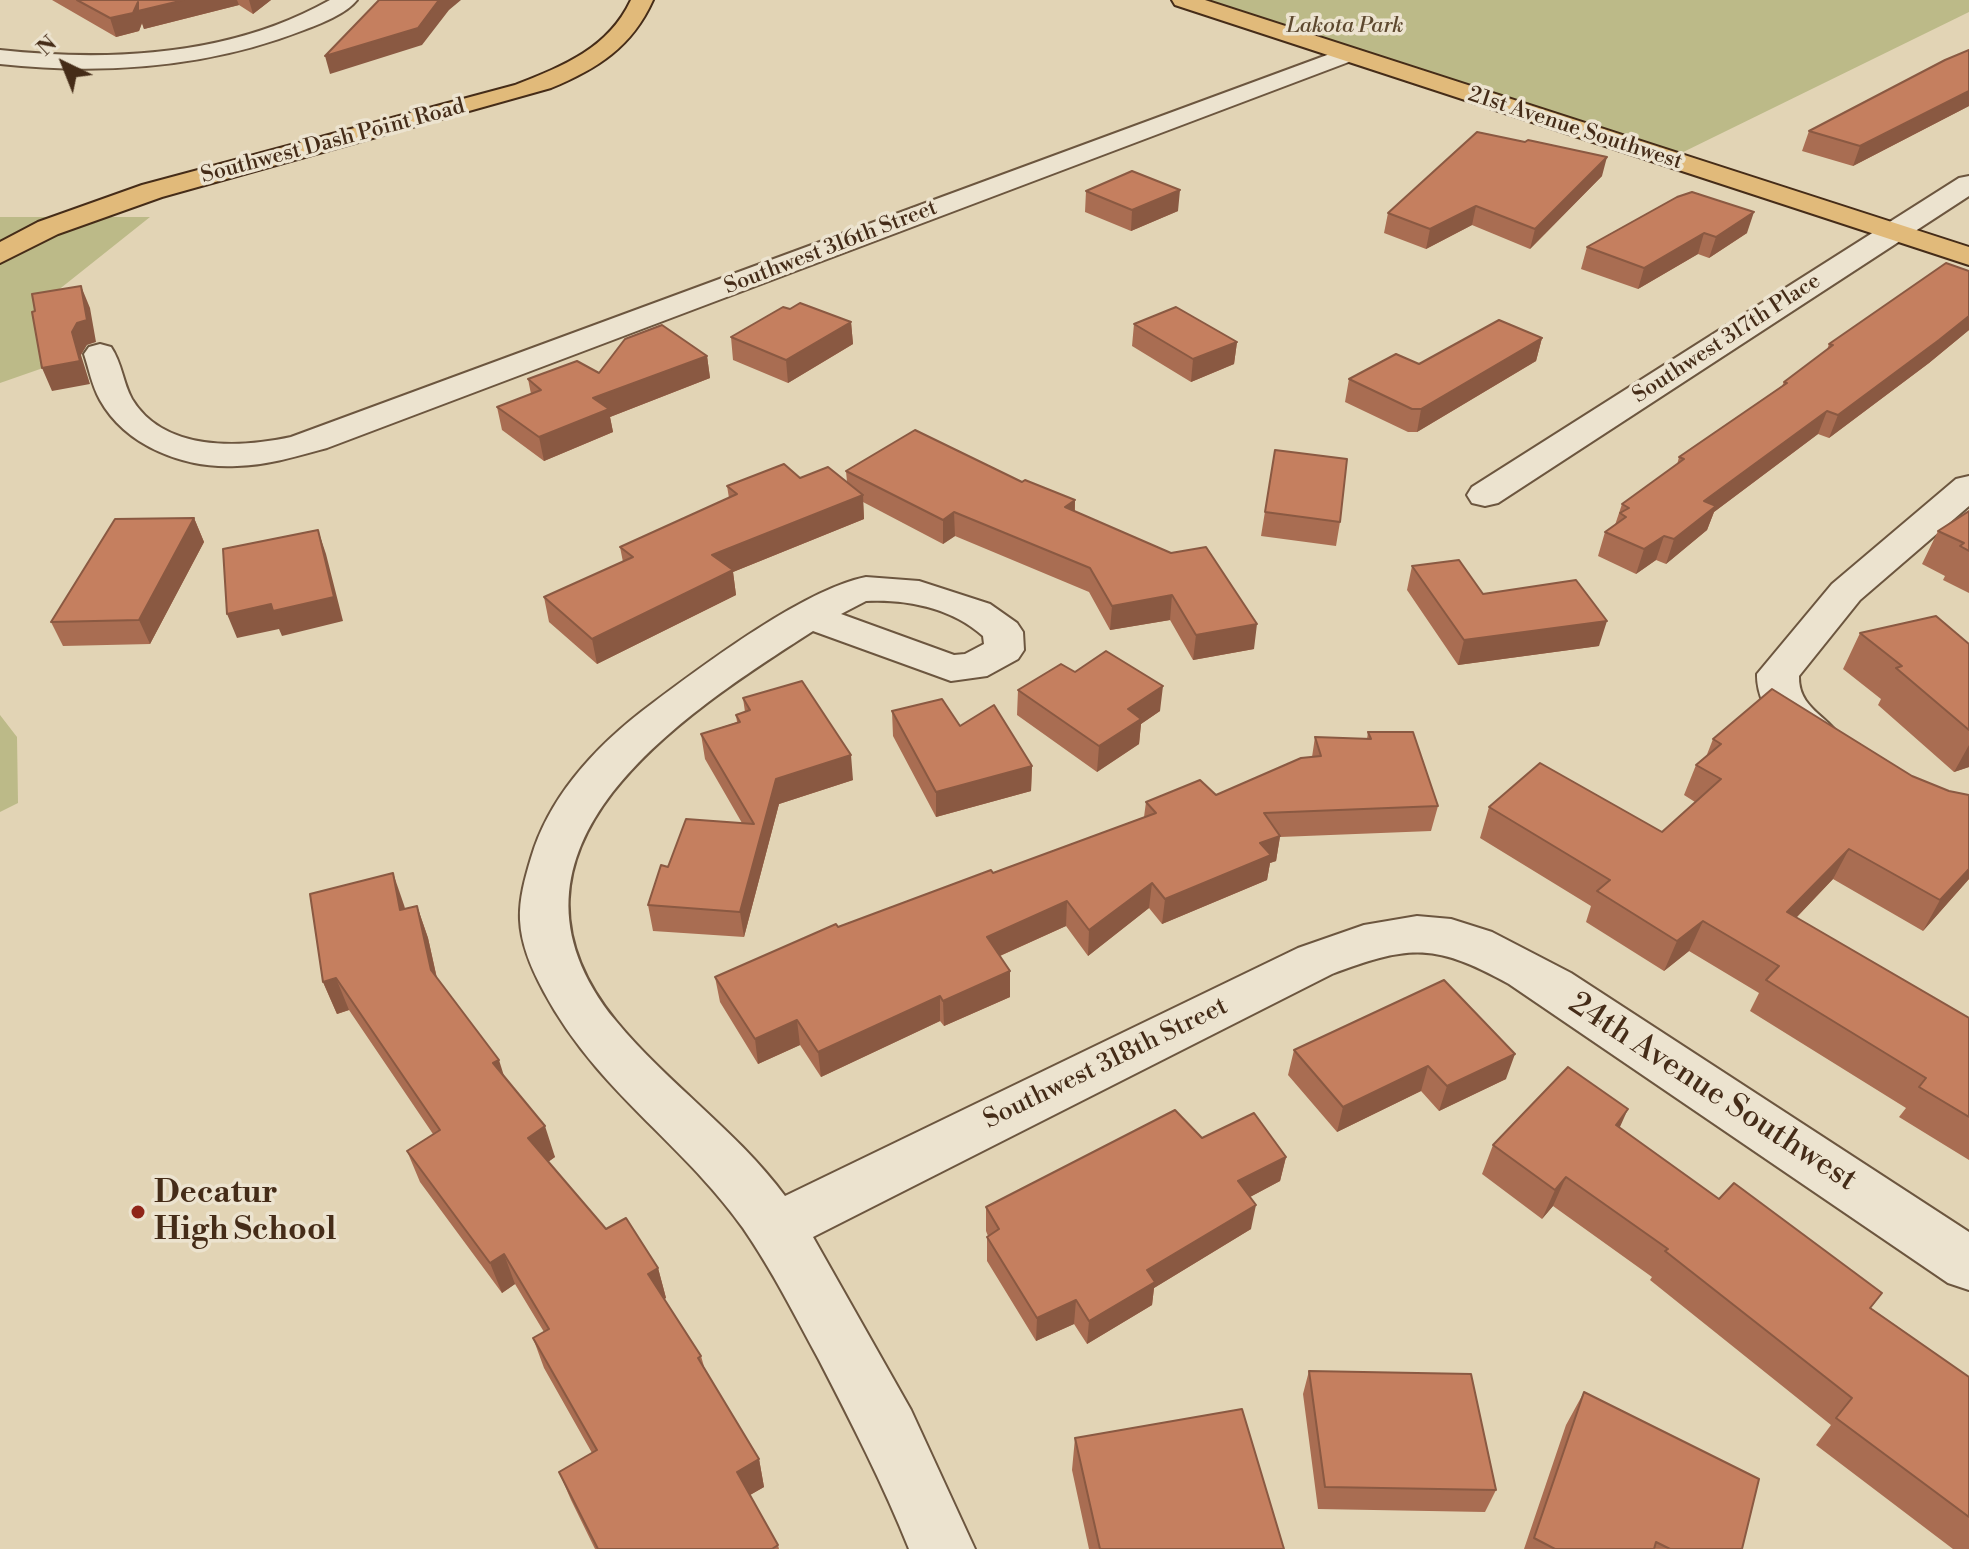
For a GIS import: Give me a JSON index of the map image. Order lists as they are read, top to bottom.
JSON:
{
  "streets": {
    "main road": ["21st Avenue Southwest", "Southwest Dash Point Road"],
    "street": [
      "Southwest 316th Street",
      "Southwest 317th Place",
      "Southwest 318th Street",
      "24th Avenue Southwest"
    ]
  },
  "crossings": [
    ["21st Avenue Southwest", "Southwest 316th Street"],
    ["21st Avenue Southwest", "Southwest 317th Place"],
    ["Southwest 318th Street", "24th Avenue Southwest"]
  ],
  "parks": ["Lakota Park"],
  "places": ["Decatur High School"],
  "north": "top left"
}
